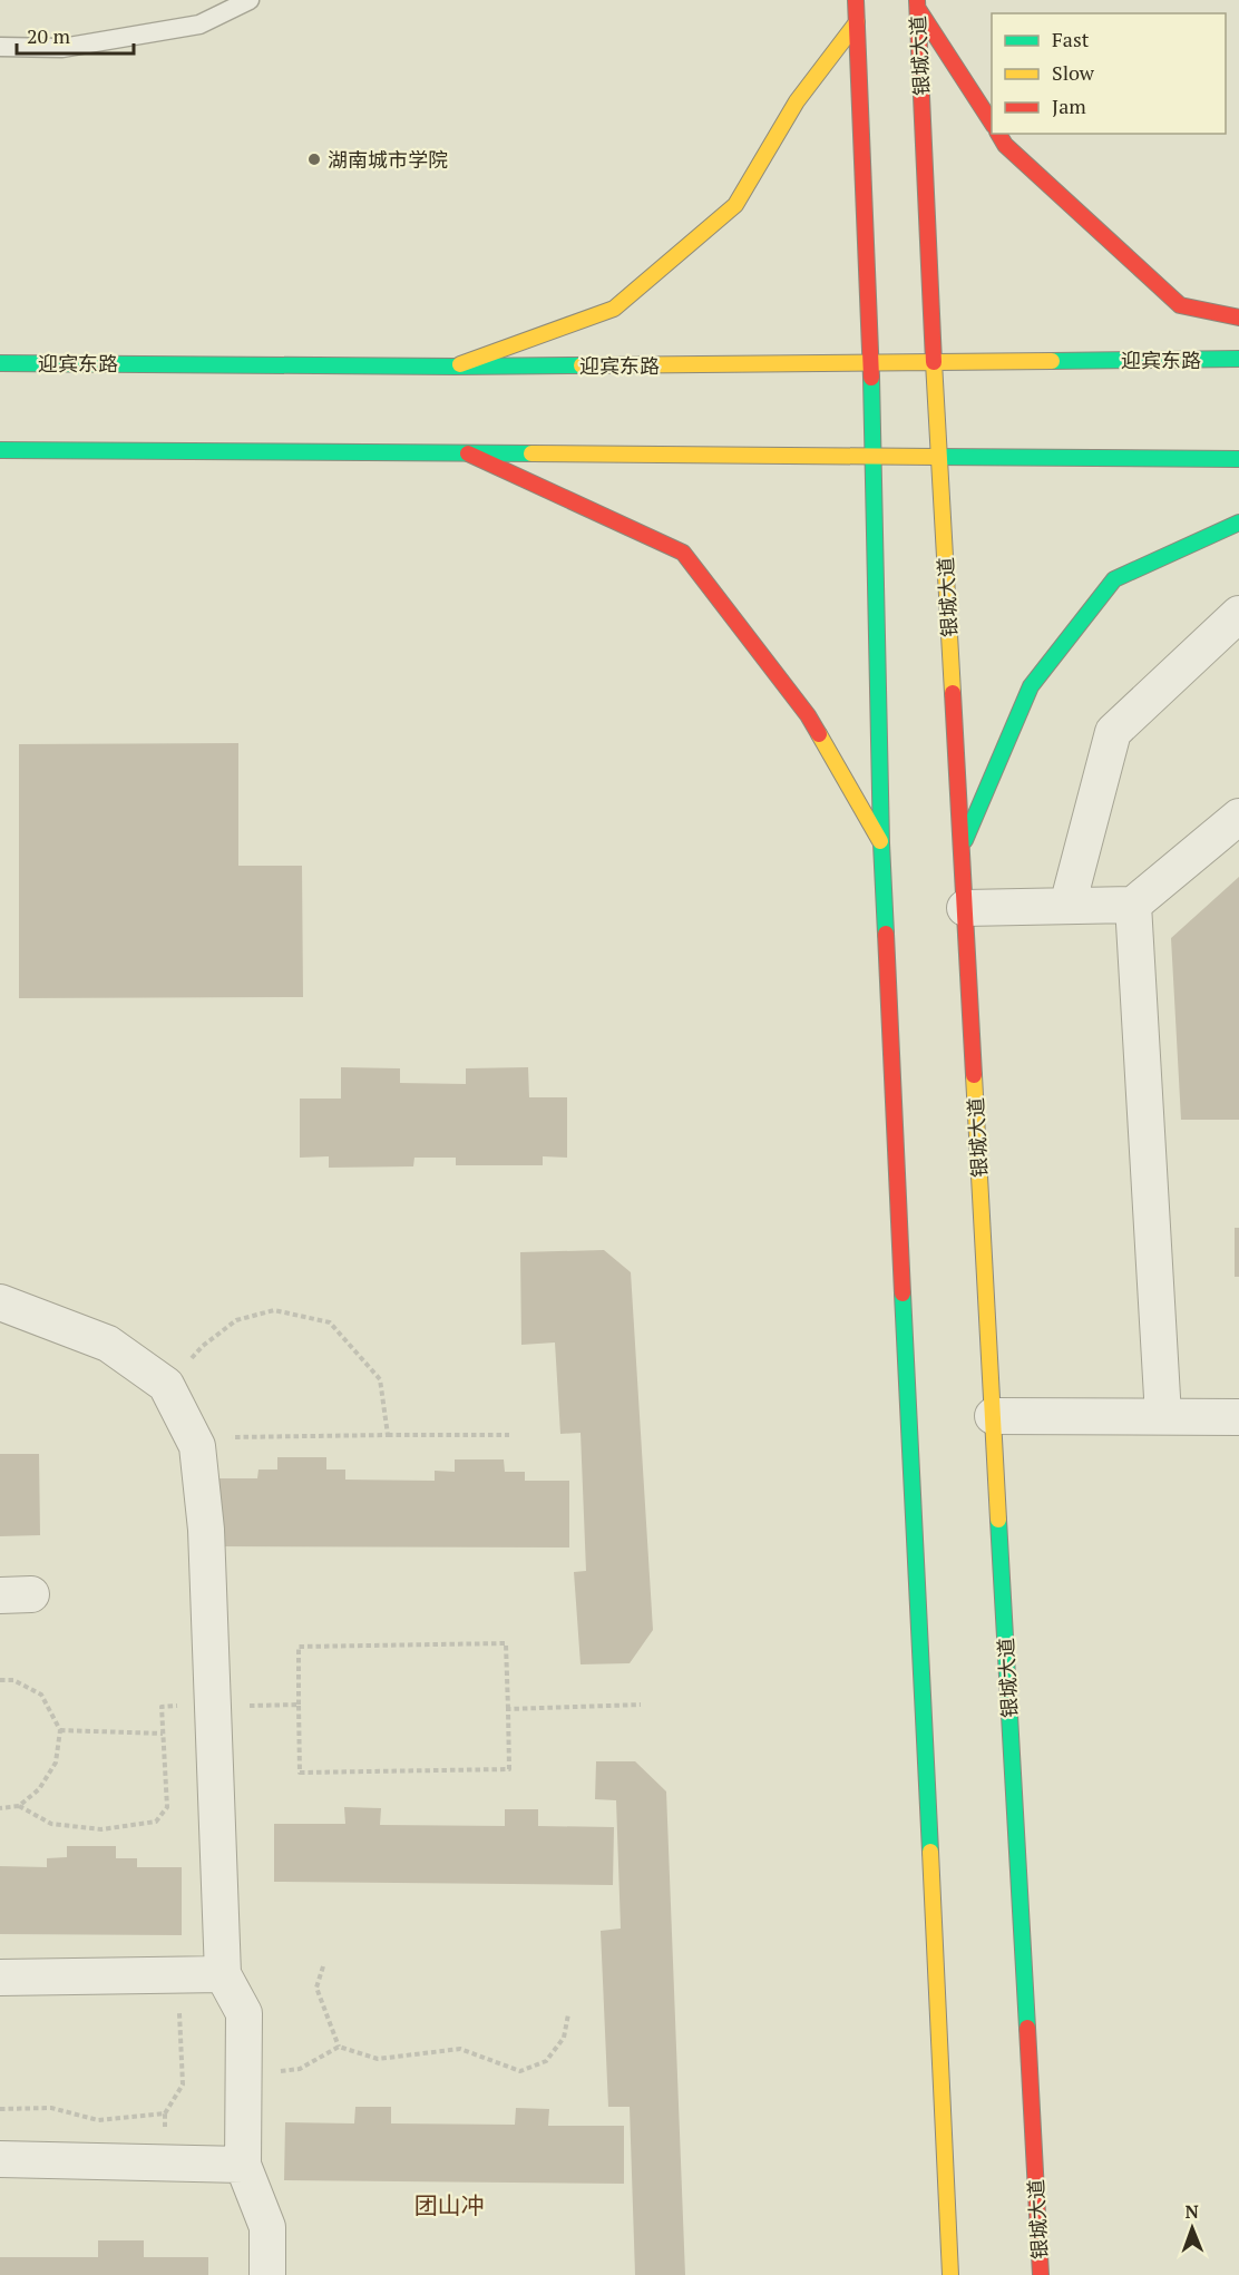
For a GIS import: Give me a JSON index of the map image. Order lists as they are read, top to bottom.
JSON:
{
  "streets": {
    "main road": ["银城大道", "迎宾东路"]
  },
  "crossings": [
    ["银城大道", "迎宾东路"]
  ],
  "districts": ["团山冲"],
  "places": ["湖南城市学院"],
  "legend": ["Fast", "Slow", "Jam"],
  "scale_bar": "20 m",
  "north": "top"
}
